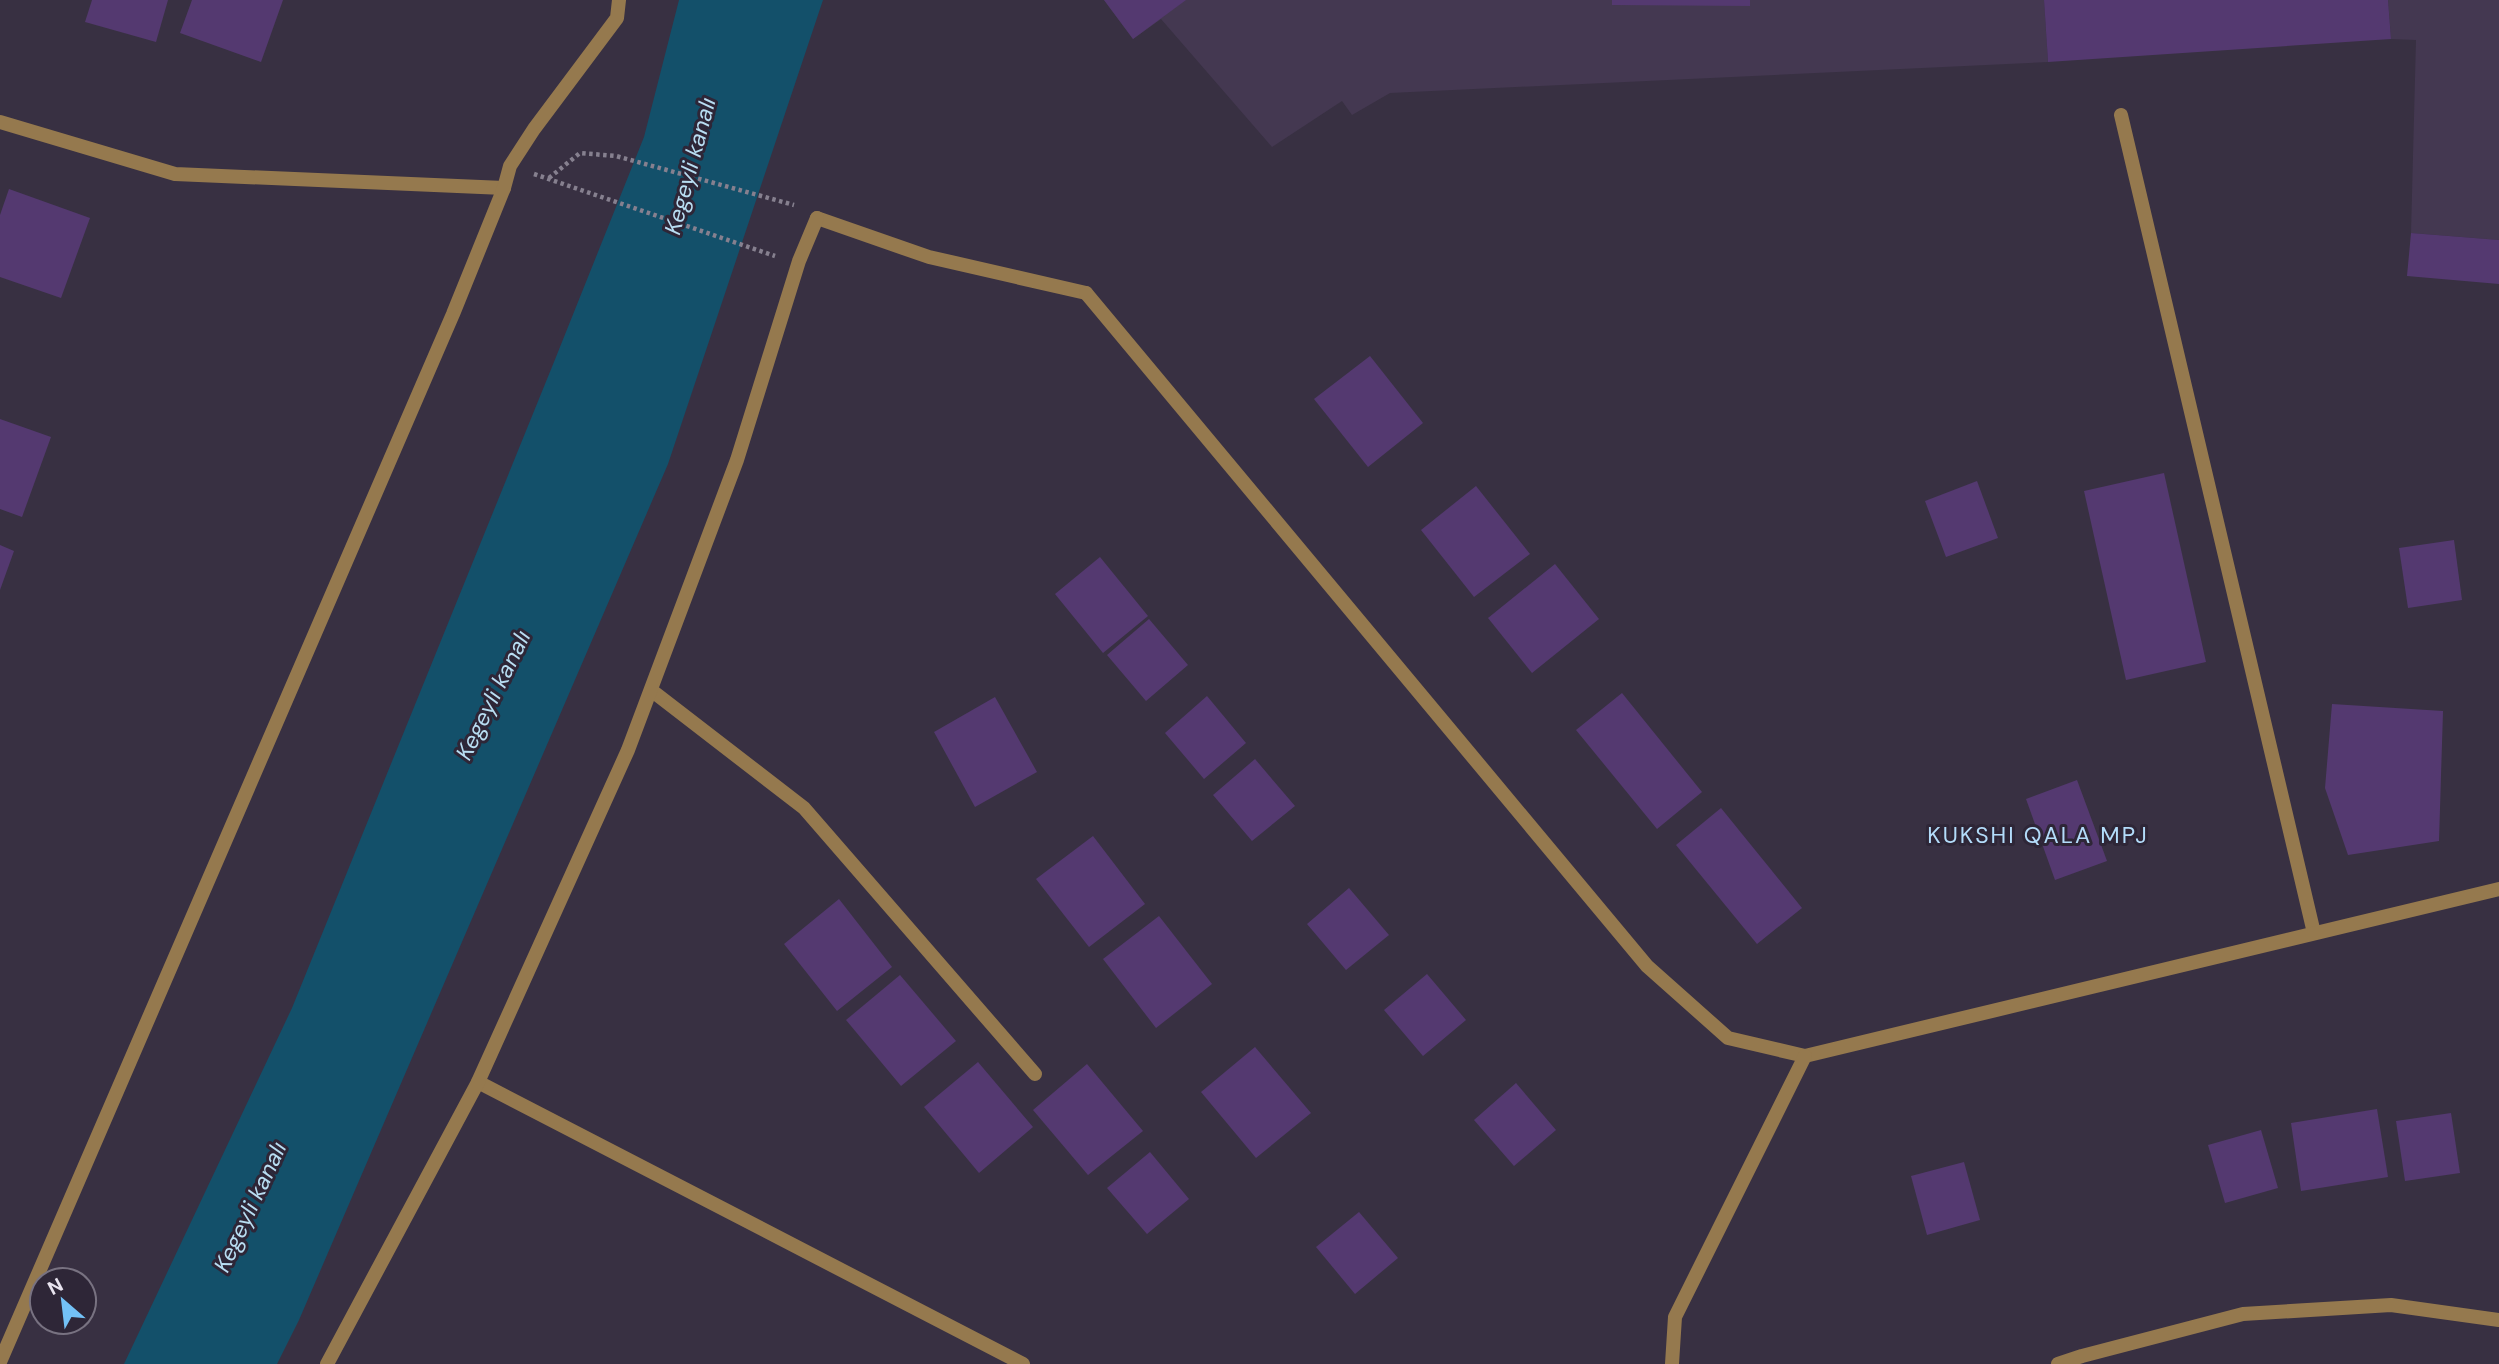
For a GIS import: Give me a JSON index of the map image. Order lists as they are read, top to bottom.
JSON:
{
  "districts": ["KUKSHI QALA MPJ"],
  "water": ["Kegeyli kanalı"],
  "north": "top left"
}
